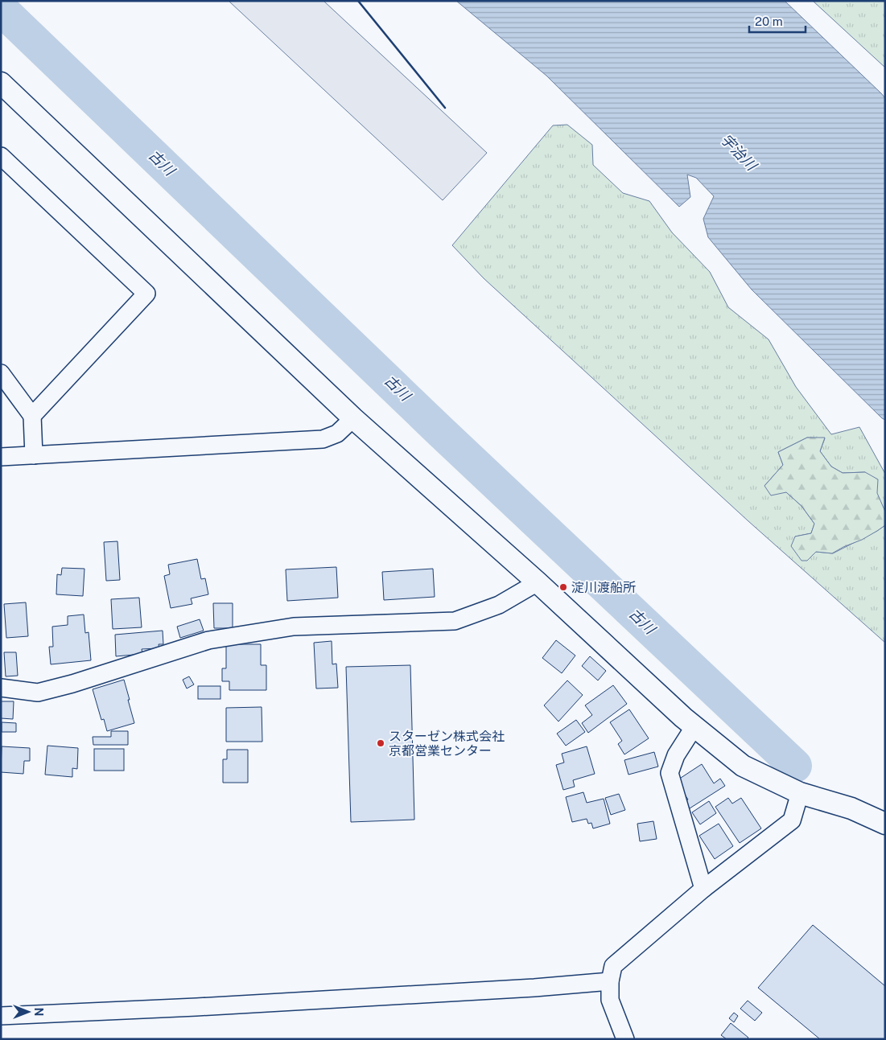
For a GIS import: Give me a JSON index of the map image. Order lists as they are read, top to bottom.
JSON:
{
  "water": ["宇治川", "古川"],
  "places": ["淀川渡船所", "スターゼン株式会社 京都営業センター"],
  "scale_bar": "20 m",
  "north": "right"
}
